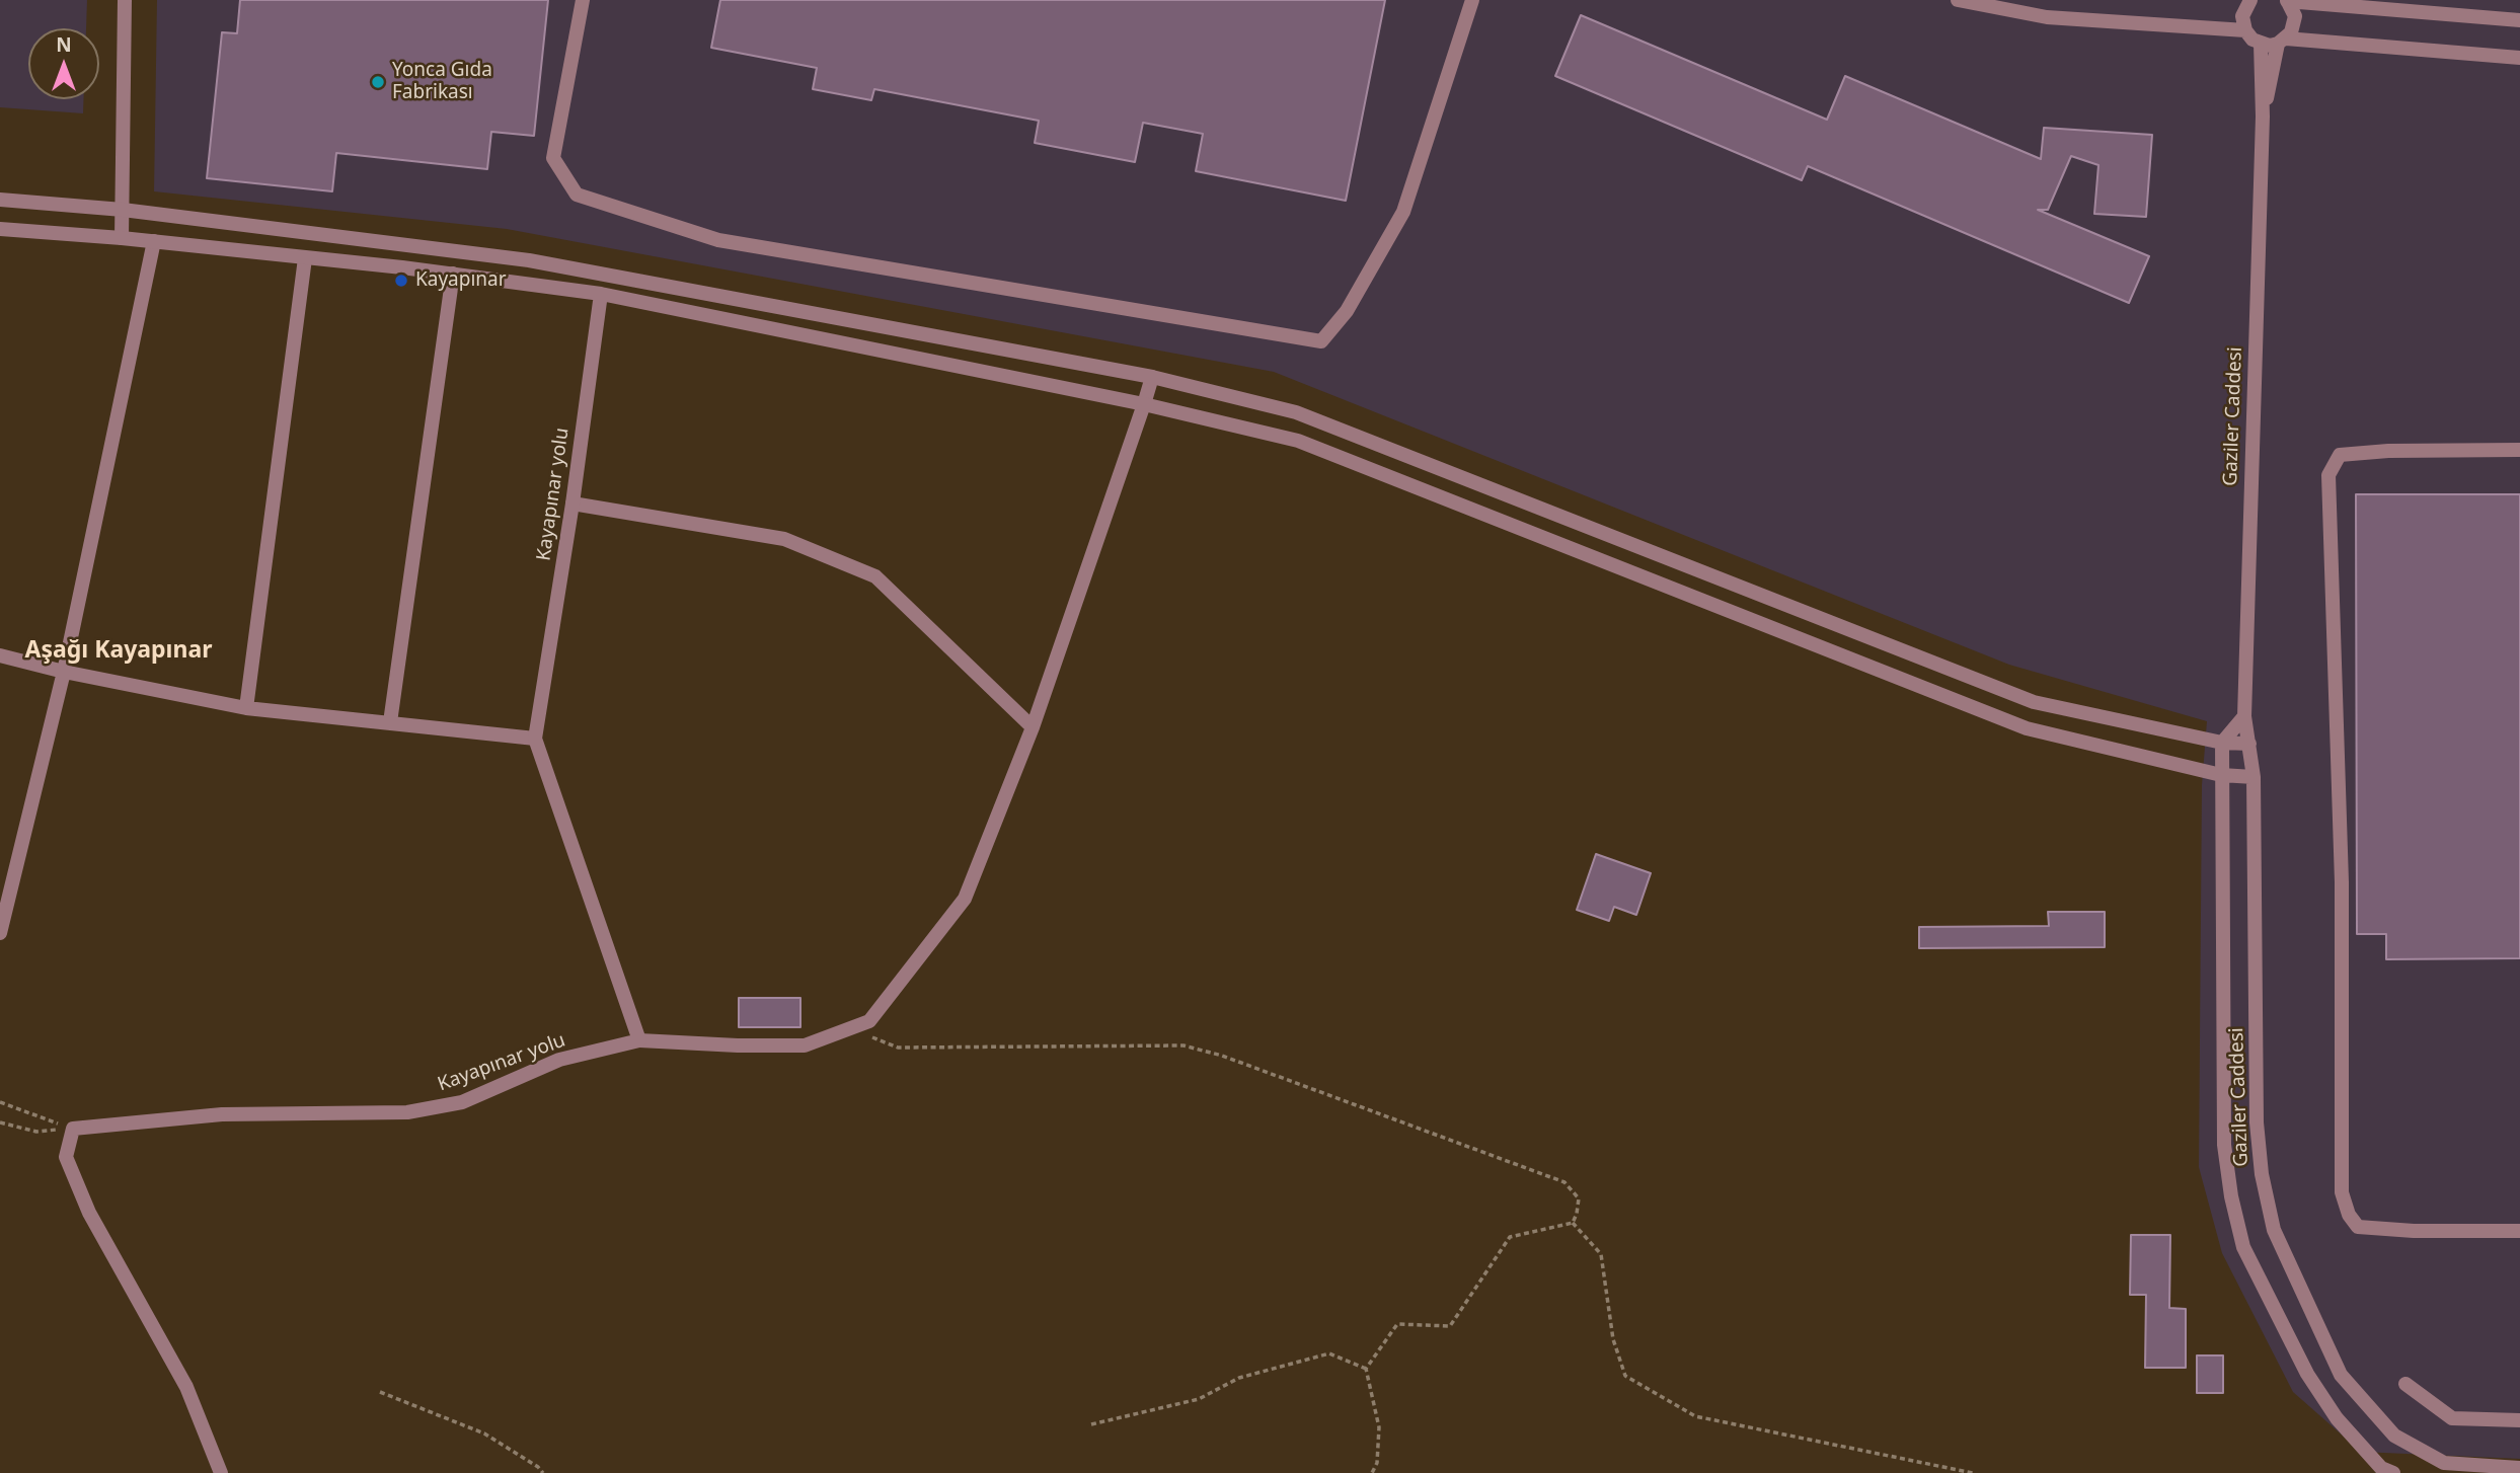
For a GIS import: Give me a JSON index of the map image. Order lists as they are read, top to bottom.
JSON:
{
  "streets": {
    "street": ["Gaziler Caddesi", "Kayapınar yolu"]
  },
  "districts": ["Aşağı Kayapınar"],
  "places": ["Yonca Gıda Fabrikası", "Kayapınar"],
  "north": "top"
}
